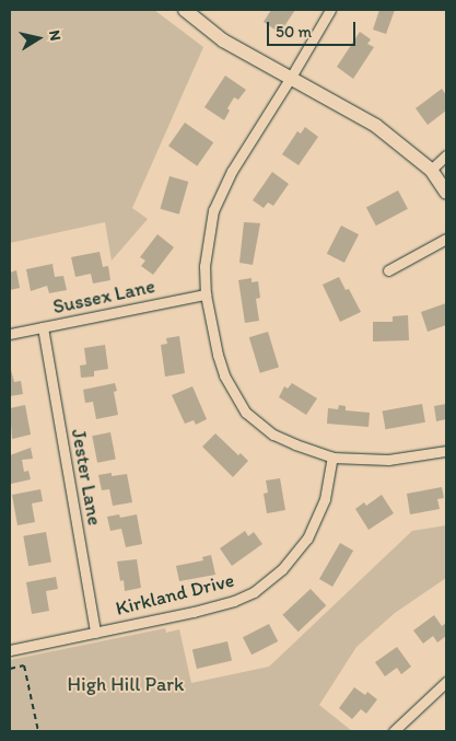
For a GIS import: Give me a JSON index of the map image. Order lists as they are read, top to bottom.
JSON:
{
  "streets": {
    "street": ["Sussex Lane", "Jester Lane", "Kirkland Drive"]
  },
  "crossings": [
    ["Sussex Lane", "Jester Lane"],
    ["Jester Lane", "Kirkland Drive"]
  ],
  "parks": ["High Hill Park"],
  "scale_bar": "50 m",
  "north": "right"
}
